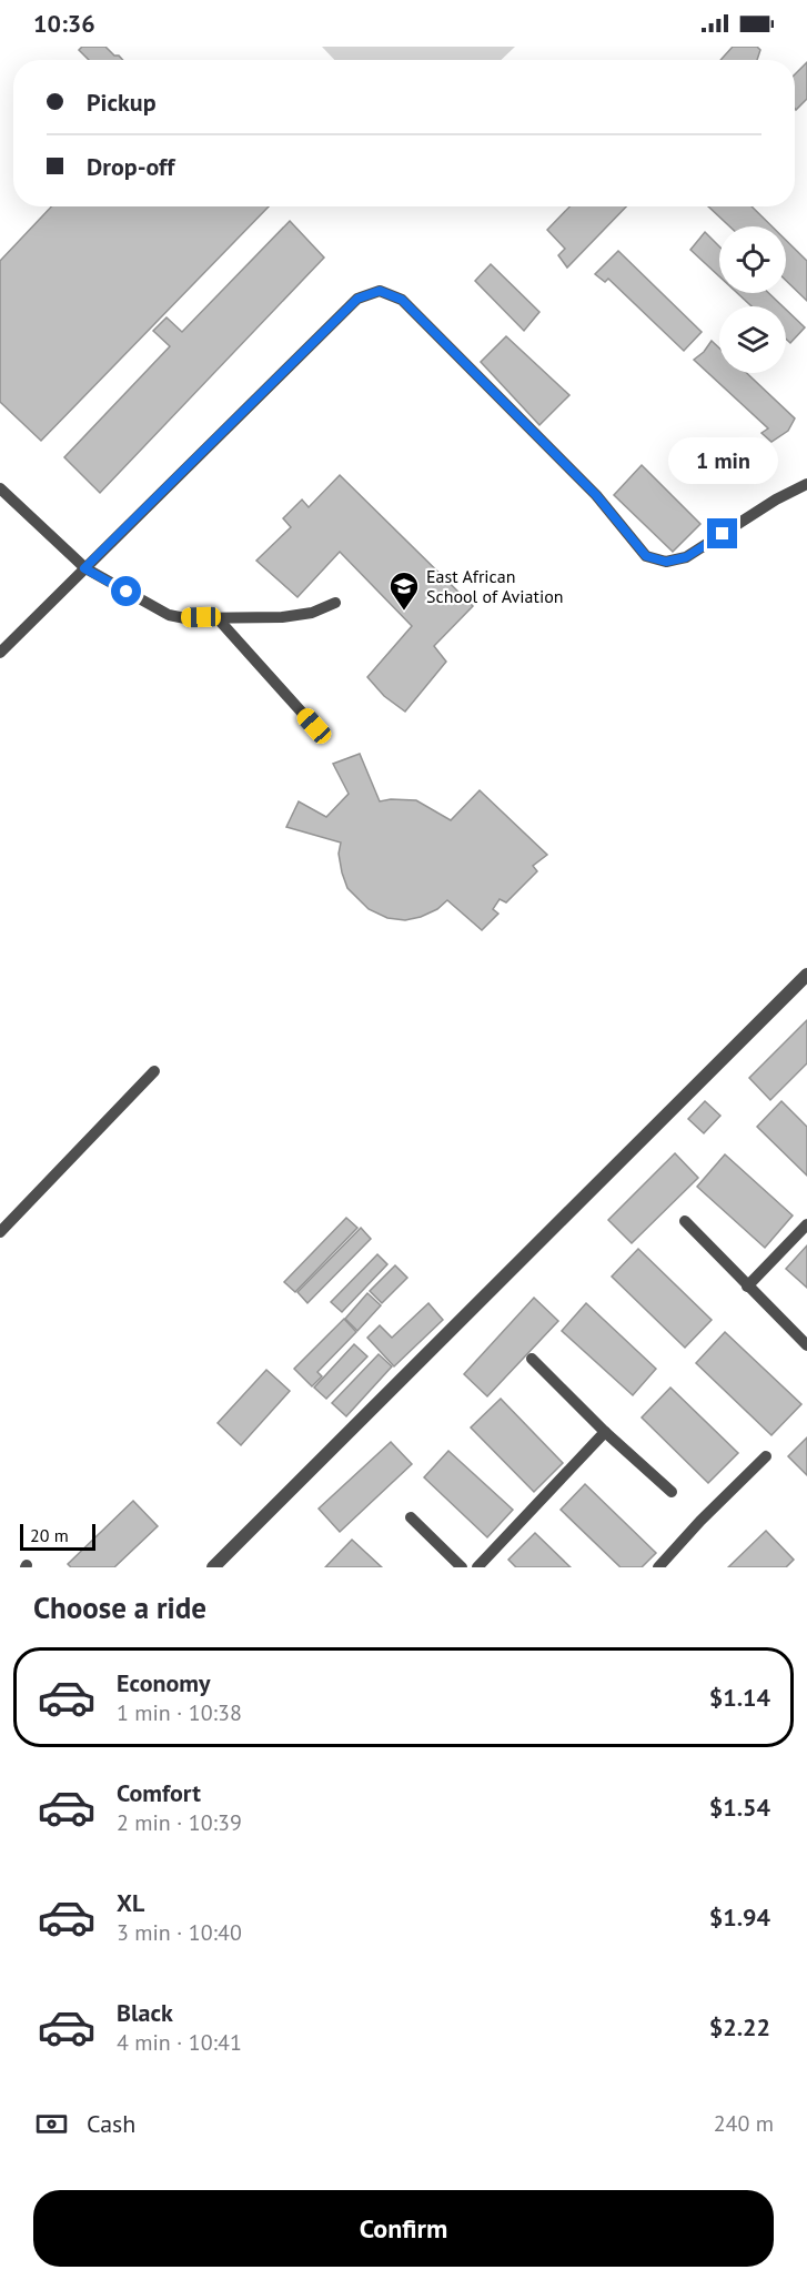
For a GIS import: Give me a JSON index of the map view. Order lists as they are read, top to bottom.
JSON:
{
  "places": {
    "school or university": ["East African School of Aviation"]
  },
  "scale_bar": "20 m",
  "page": {
    "status": "10:36",
    "banner": ["Pickup", "Drop-off"],
    "bubble": "1 min",
    "scale": "20 m",
    "heading": "Choose a ride",
    "list": [
      {
        "name": "Economy",
        "note": "1 min · 10:38",
        "value": "$1.14"
      },
      {
        "name": "Comfort",
        "note": "2 min · 10:39",
        "value": "$1.54"
      },
      {
        "name": "XL",
        "note": "3 min · 10:40",
        "value": "$1.94"
      },
      {
        "name": "Black",
        "note": "4 min · 10:41",
        "value": "$2.22"
      }
    ],
    "pay": ["Cash", "240 m"],
    "buttons": "Confirm"
  }
}
